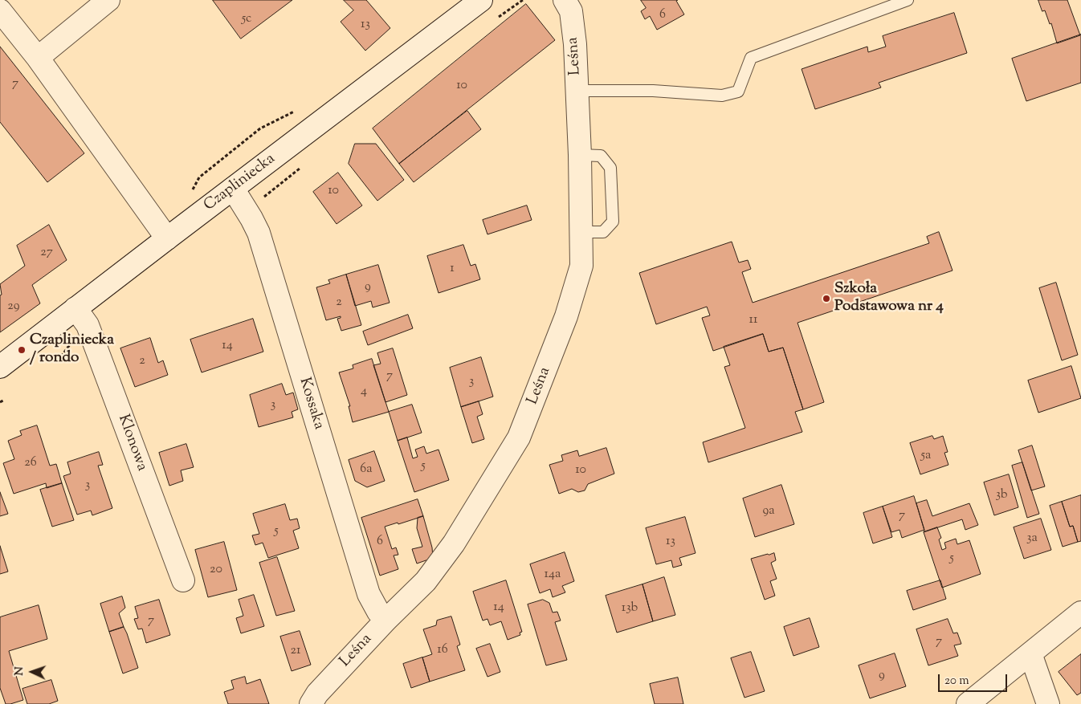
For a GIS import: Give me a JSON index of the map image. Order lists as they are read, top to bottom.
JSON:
{
  "streets": {
    "street": [
      "Leśna",
      "Czapliniecka",
      "Kossaka",
      "Klonowa"
    ]
  },
  "crossings": [
    ["Leśna", "Kossaka"],
    ["Czapliniecka", "Kossaka"],
    ["Czapliniecka", "Klonowa"]
  ],
  "places": ["Szkoła Podstawowa nr 4", "Czapliniecka / rondo"],
  "house_numbers": [
    "6",
    "5c",
    "13",
    "7",
    "10",
    "10",
    "27",
    "1",
    "9",
    "2",
    "29",
    "11",
    "14",
    "2",
    "7",
    "3",
    "4",
    "3",
    "5a",
    "26",
    "5",
    "6a",
    "10",
    "3",
    "3b",
    "9a",
    "7",
    "5",
    "3a",
    "6",
    "13",
    "5",
    "20",
    "14a",
    "14",
    "13b",
    "7",
    "7",
    "16",
    "21",
    "9"
  ],
  "scale_bar": "20 m",
  "north": "left"
}
